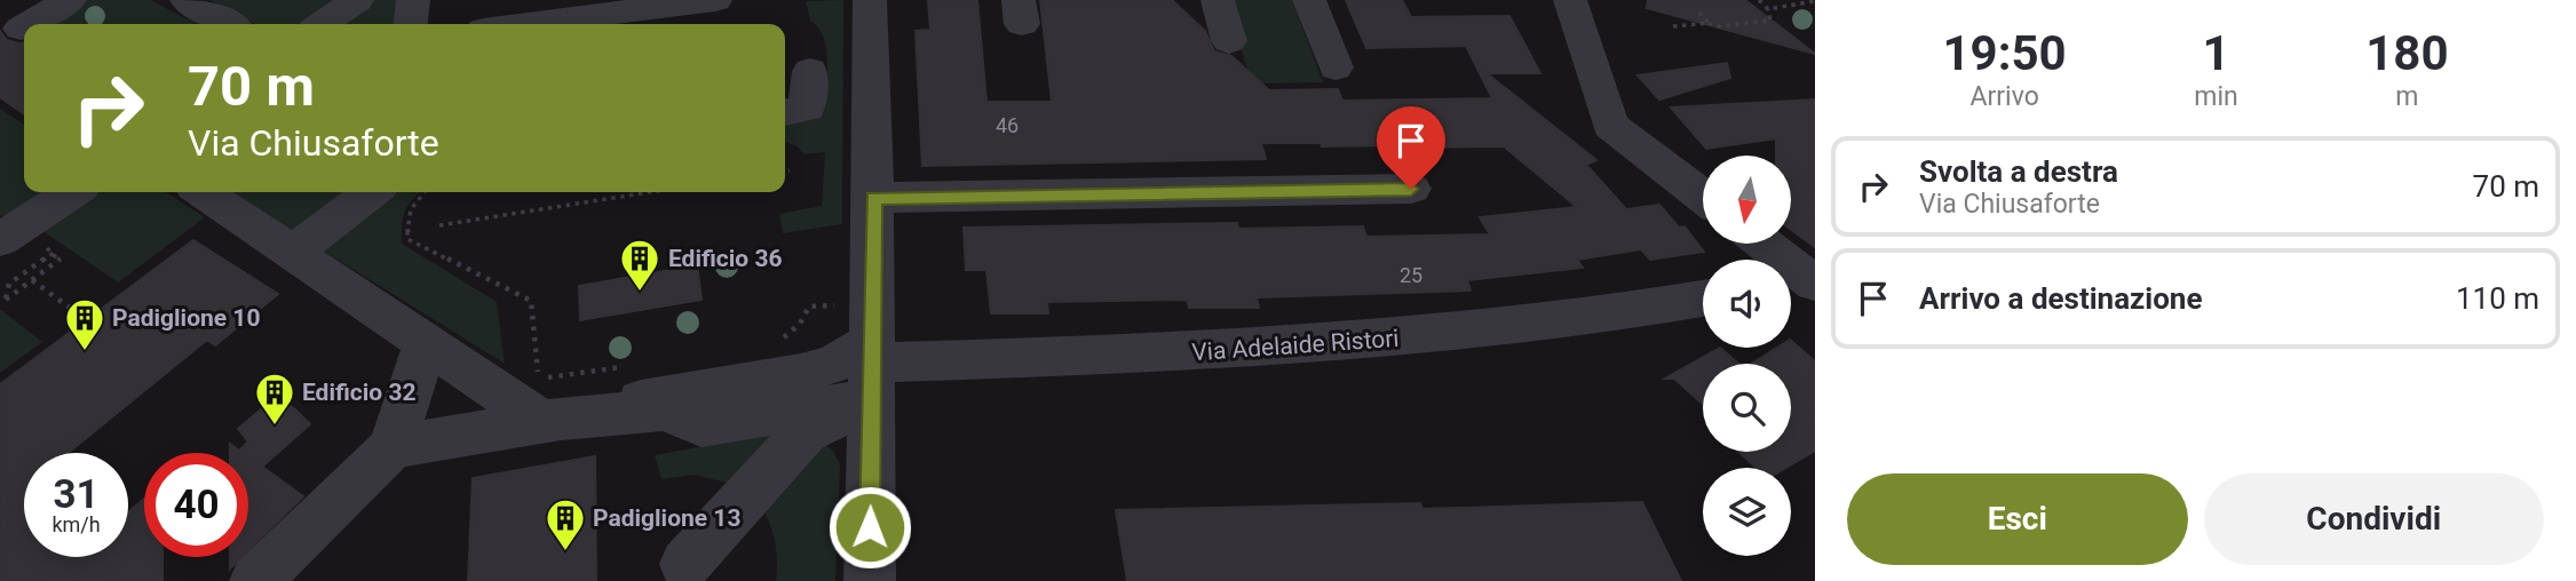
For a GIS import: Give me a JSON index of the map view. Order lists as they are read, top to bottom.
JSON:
{
  "streets": {
    "street": ["Via Adelaide Ristori"]
  },
  "places": {
    "building": [
      "Edificio 36",
      "Padiglione 10",
      "Edificio 32",
      "Padiglione 13"
    ]
  },
  "house_numbers": ["46", "25"],
  "north": "bottom",
  "page": {
    "eta": [
      "19:50",
      "Arrivo",
      "1",
      "min",
      "180",
      "m"
    ],
    "turn": ["70 m", "Via Chiusaforte"],
    "list": [
      {
        "name": "Svolta a destra",
        "note": "Via Chiusaforte",
        "value": "70 m"
      },
      {
        "name": "Arrivo a destinazione",
        "value": "110 m"
      }
    ],
    "speed": "31 km/h",
    "limit": "40",
    "buttons": ["Esci", "Condividi"]
  }
}
